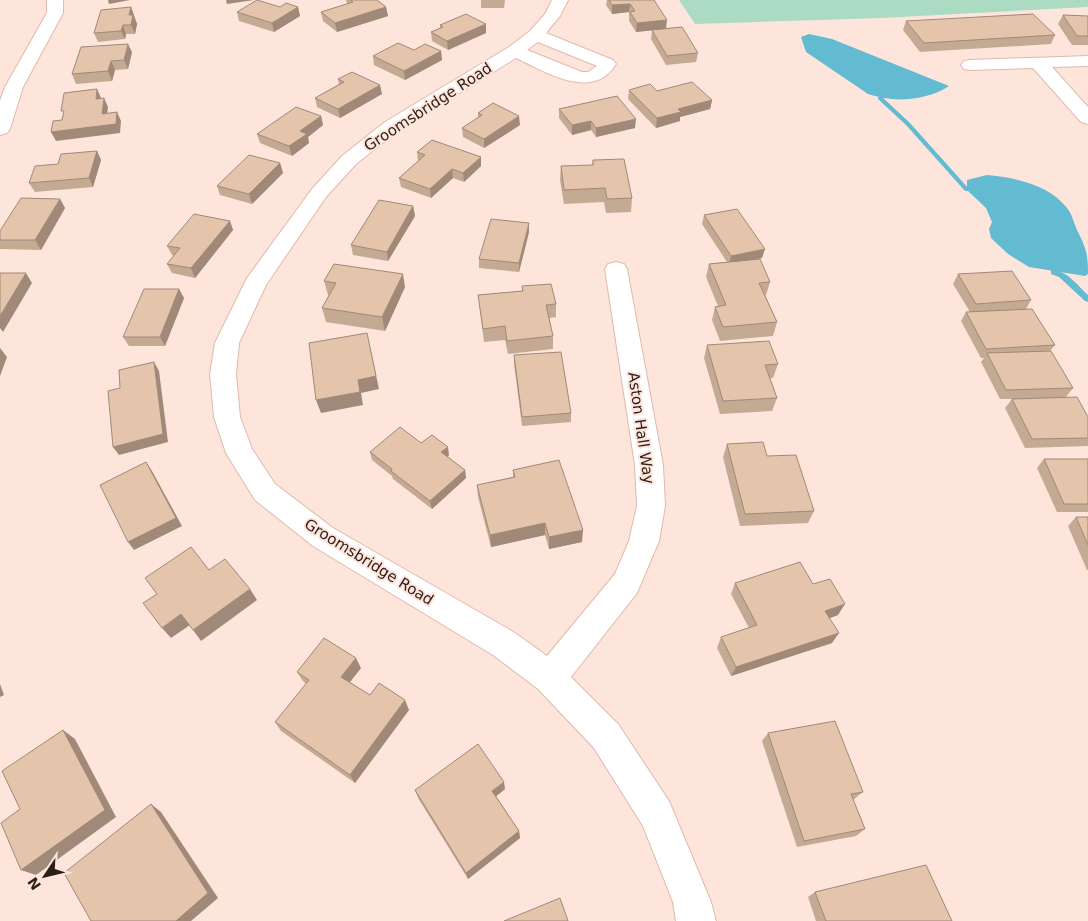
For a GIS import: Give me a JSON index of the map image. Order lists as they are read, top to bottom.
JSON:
{
  "streets": {
    "street": ["Groomsbridge Road", "Aston Hall Way"]
  },
  "crossings": [
    ["Groomsbridge Road", "Aston Hall Way"]
  ],
  "north": "bottom left"
}
